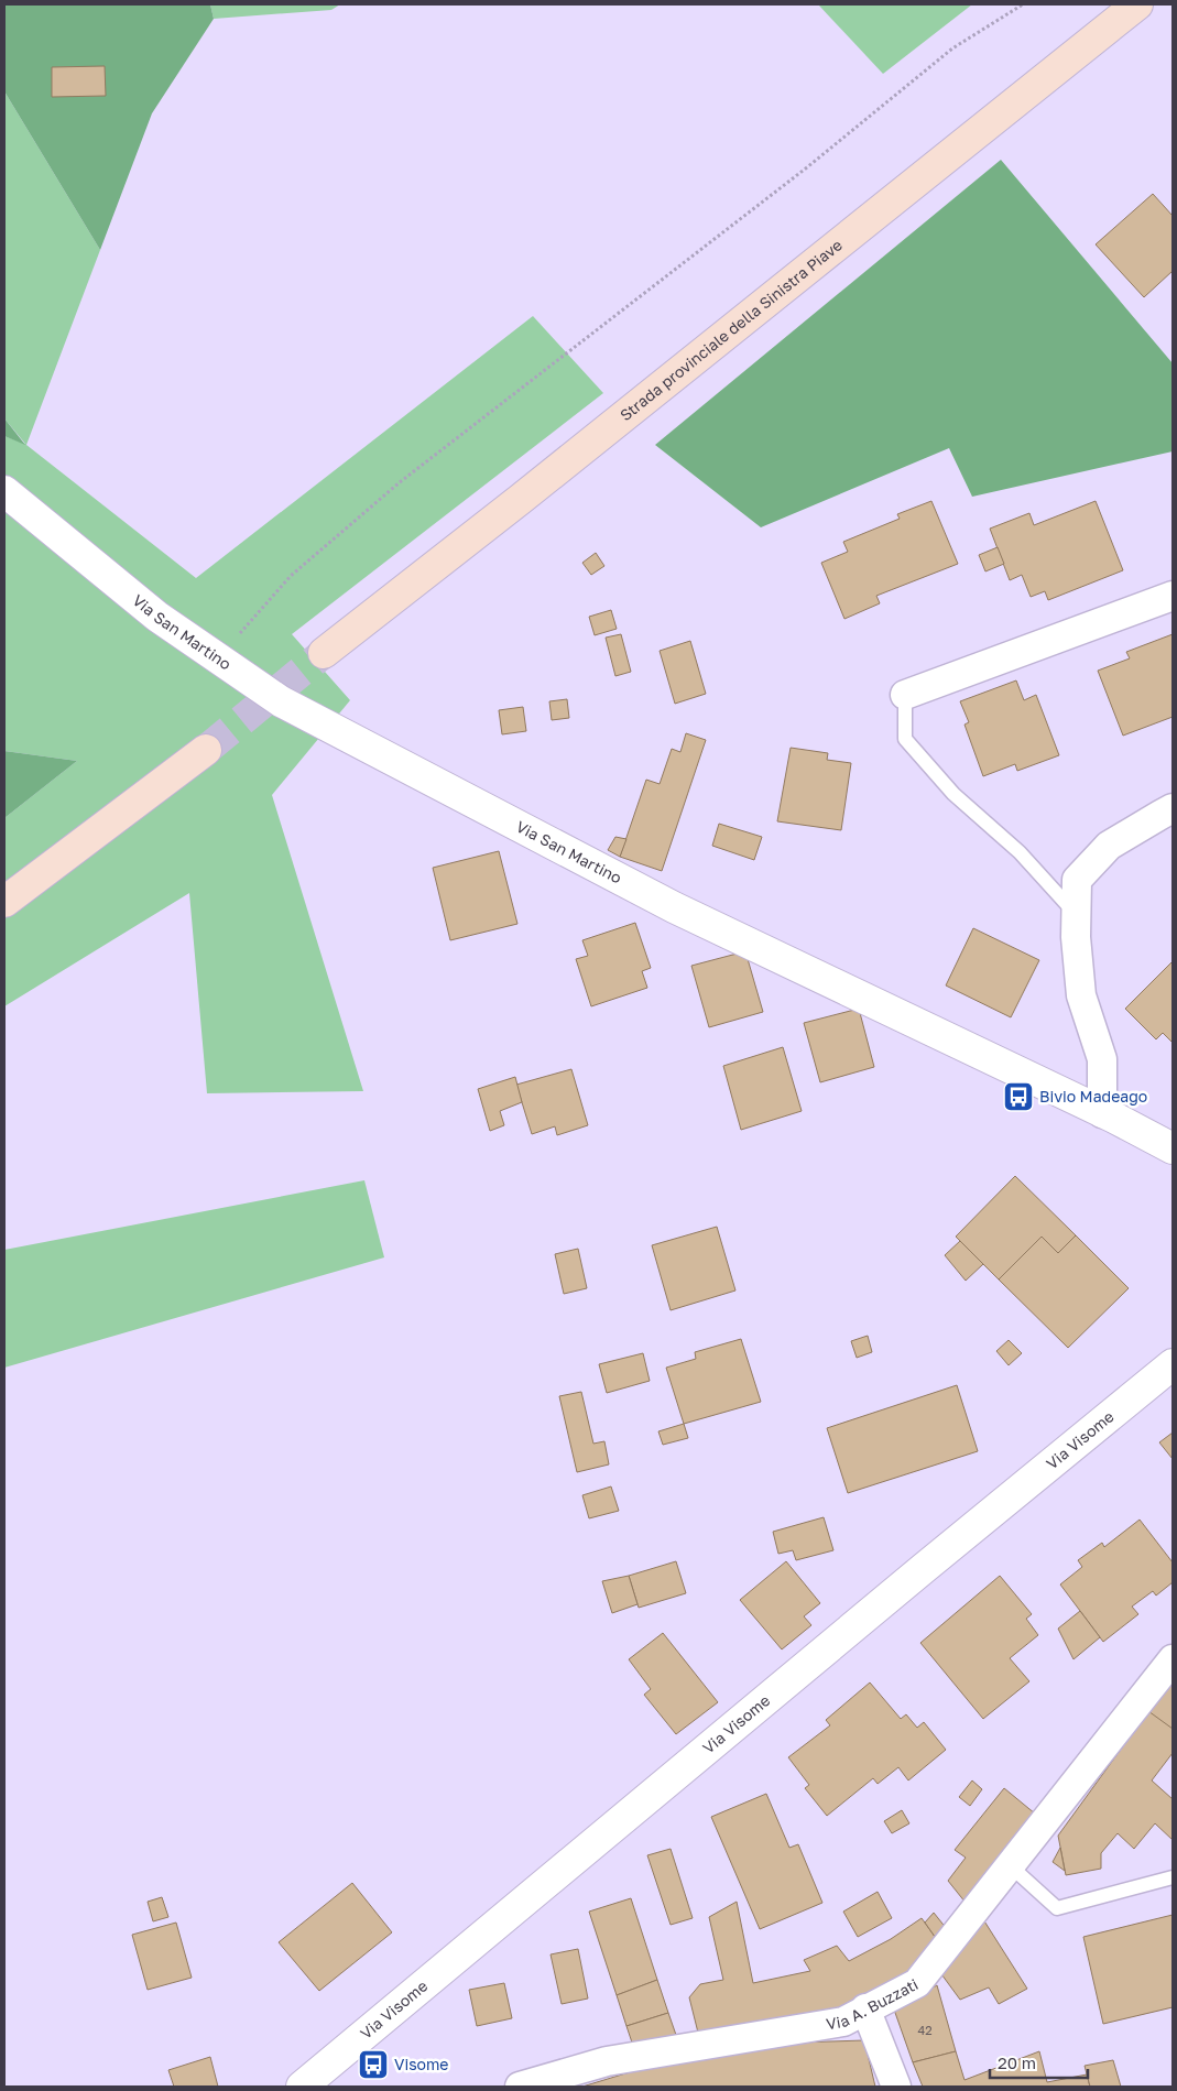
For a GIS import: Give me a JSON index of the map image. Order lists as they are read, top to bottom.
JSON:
{
  "streets": {
    "main road": ["Strada provinciale della Sinistra Piave"],
    "street": ["Via San Martino", "Via Visome", "Via A. Buzzati"]
  },
  "places": {
    "bus stop": ["Bivio Madeago", "Visome"]
  },
  "house_numbers": ["42"],
  "scale_bar": "20 m"
}
